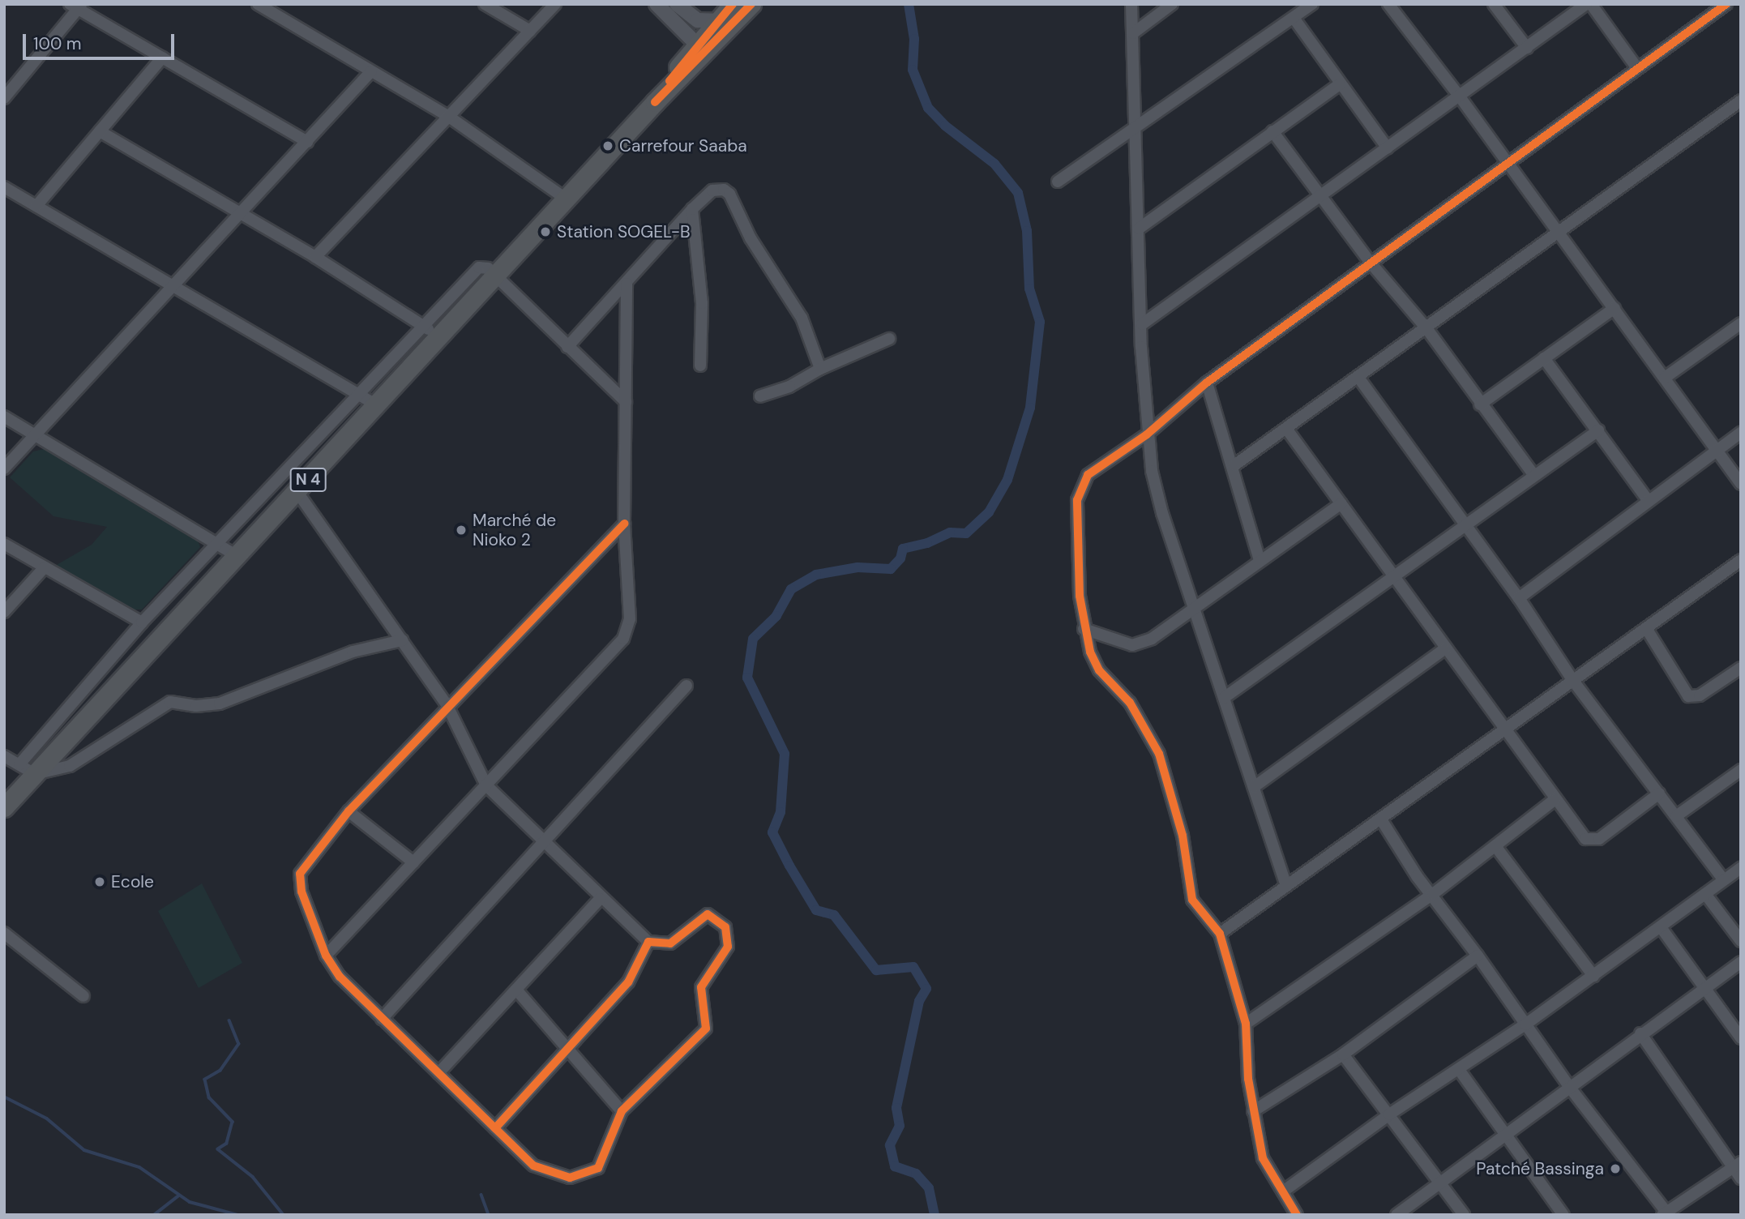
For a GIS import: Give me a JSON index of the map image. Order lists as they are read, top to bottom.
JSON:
{
  "streets": {
    "highway": ["N 4"]
  },
  "places": [
    "Carrefour Saaba",
    "Station SOGEL-B",
    "Marché de Nioko 2",
    "Ecole",
    "Patché Bassinga"
  ],
  "scale_bar": "100 m"
}
